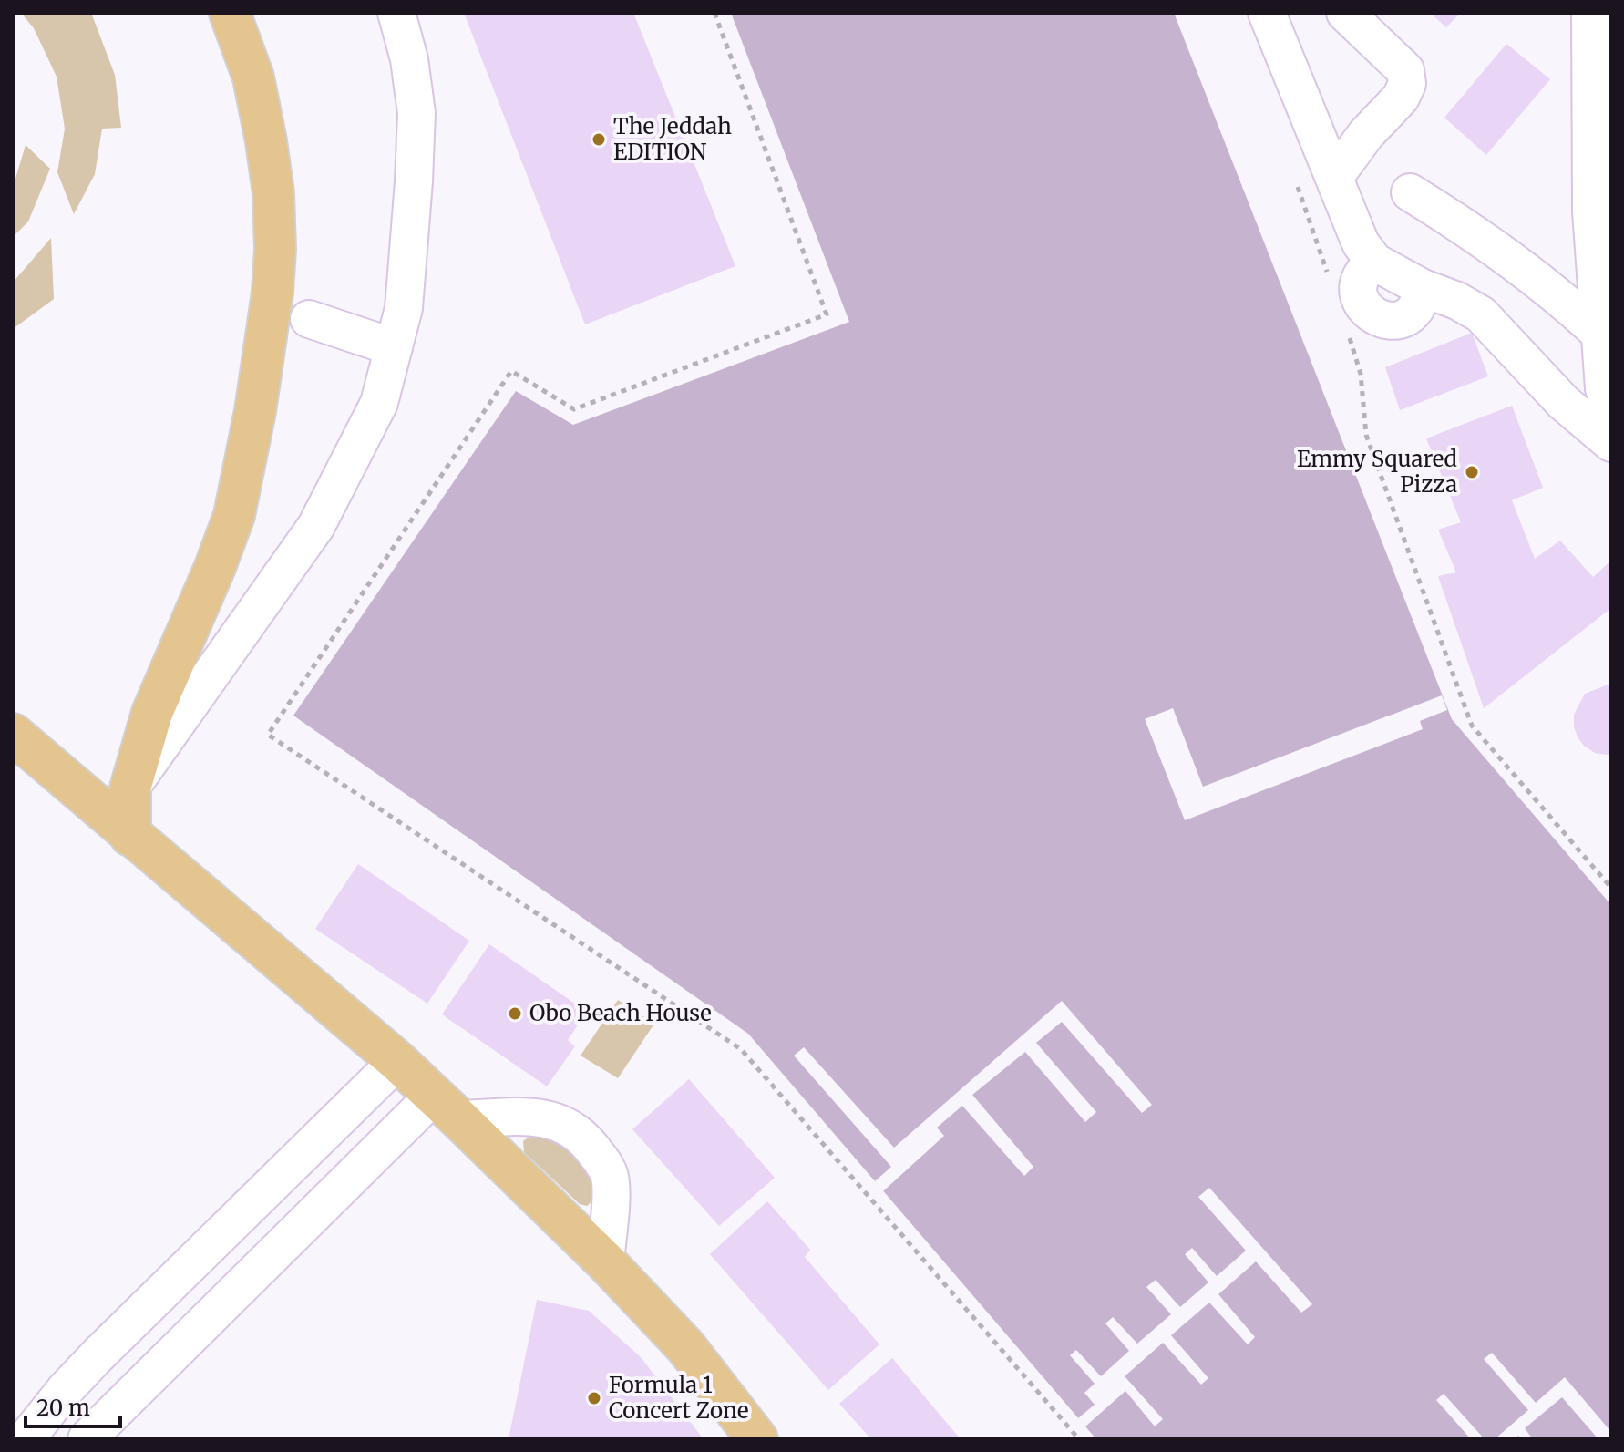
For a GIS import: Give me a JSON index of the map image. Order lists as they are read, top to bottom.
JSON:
{
  "places": [
    "The Jeddah EDITION",
    "Emmy Squared Pizza",
    "Obo Beach House",
    "Formula 1 Concert Zone"
  ],
  "scale_bar": "20 m"
}
